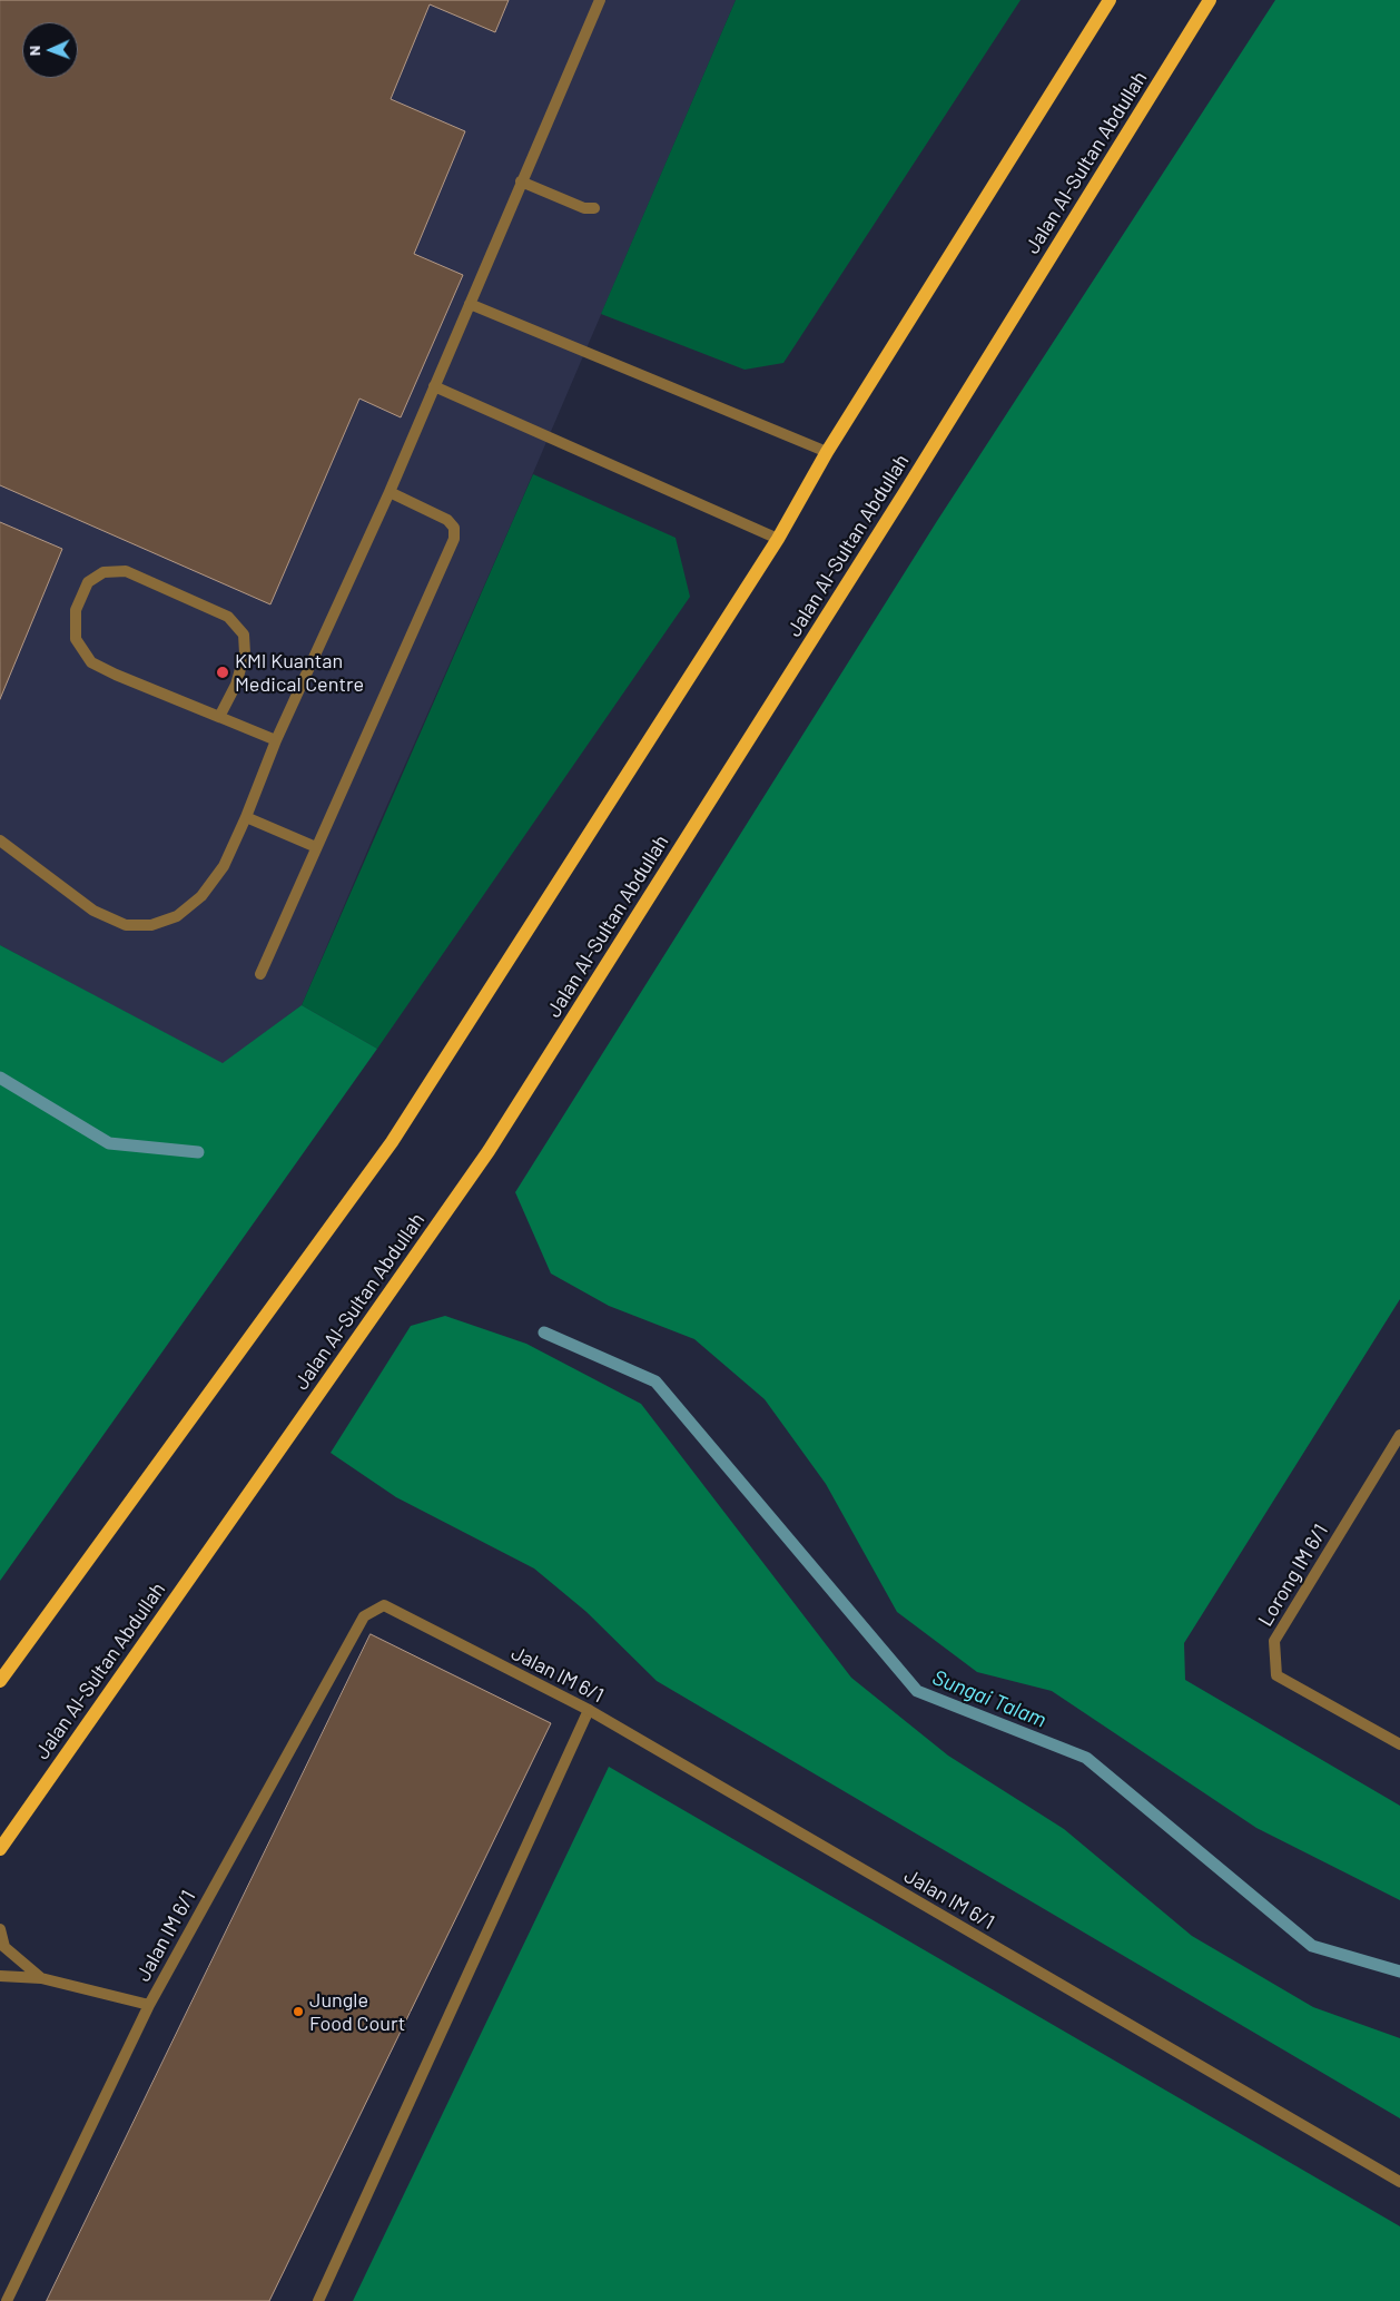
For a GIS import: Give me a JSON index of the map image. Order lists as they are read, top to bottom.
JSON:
{
  "streets": {
    "main road": ["Jalan Al-Sultan Abdullah"],
    "street": ["Lorong IM 6/1", "Jalan IM 6/1"]
  },
  "water": ["Sungai Talam"],
  "places": ["KMI Kuantan Medical Centre", "Jungle Food Court"],
  "north": "left"
}
